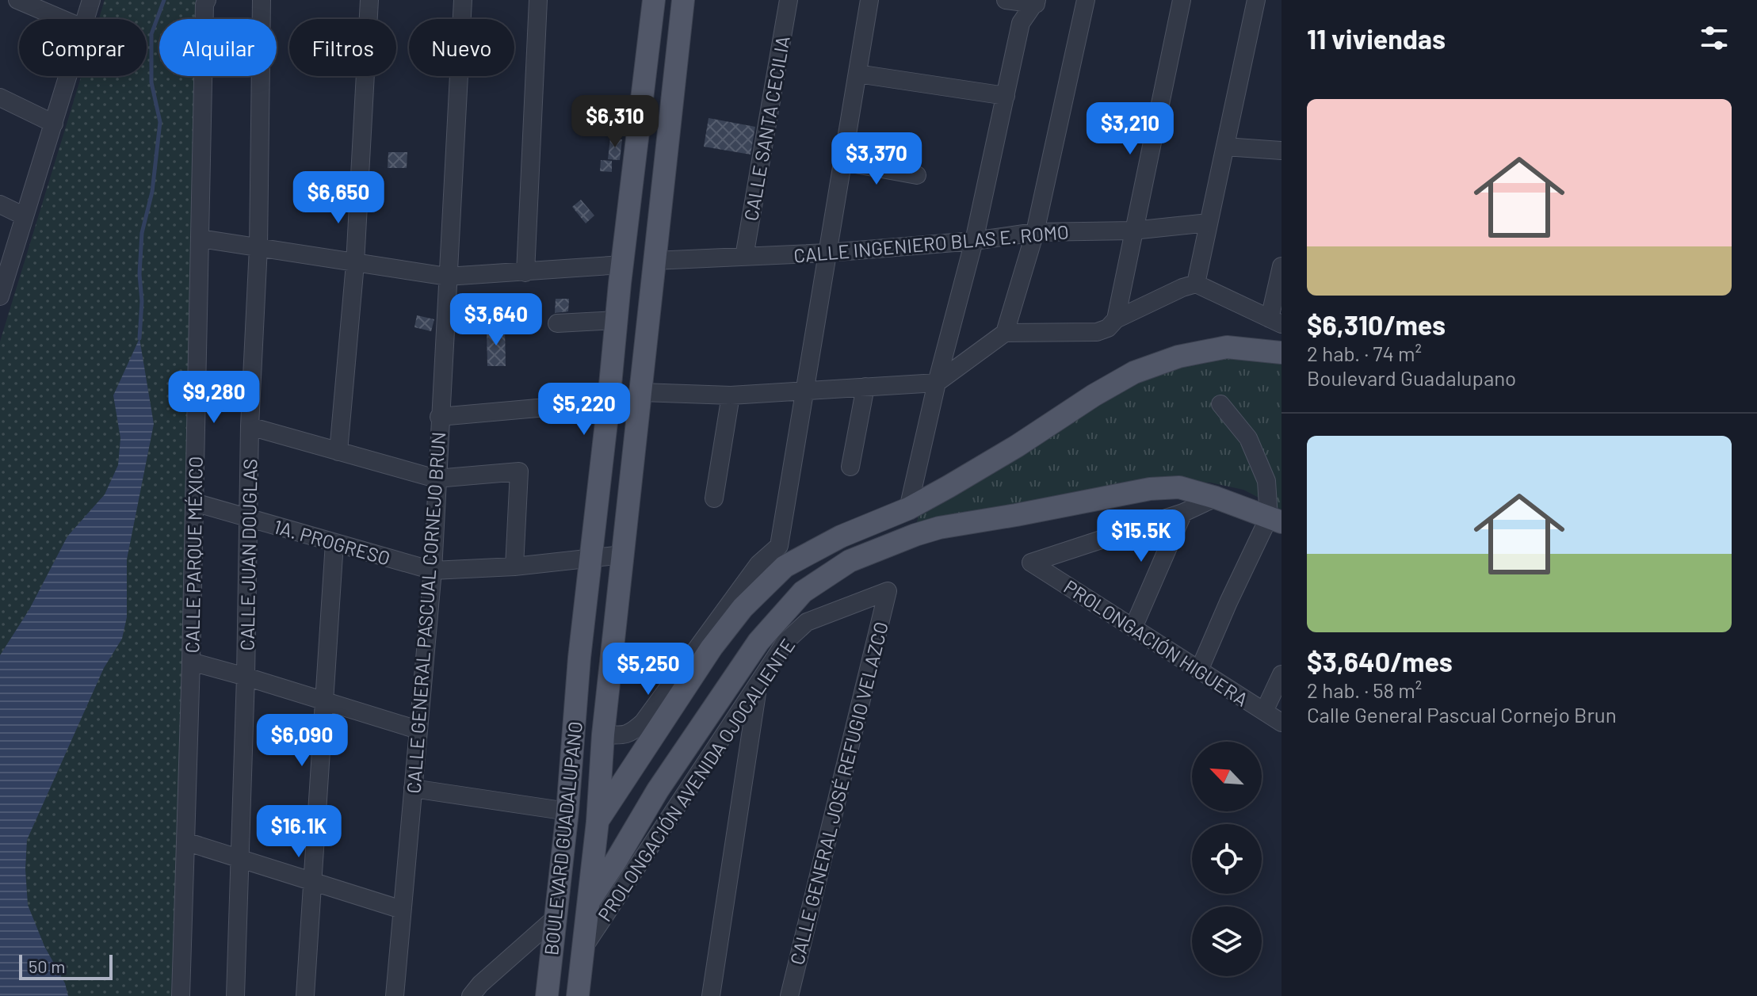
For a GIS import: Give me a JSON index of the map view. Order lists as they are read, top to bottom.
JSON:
{
  "streets": {
    "main road": ["PROLONGACIÓN AVENIDA OJOCALIENTE", "BOULEVARD GUADALUPANO"],
    "street": [
      "CALLE SANTA CECILIA",
      "CALLE INGENIERO BLAS E. ROMO",
      "1A. PROGRESO",
      "CALLE PARQUE MÉXICO",
      "CALLE JUAN DOUGLAS",
      "CALLE GENERAL PASCUAL CORNEJO BRUN",
      "PROLONGACIÓN HIGUERA",
      "CALLE GENERAL JOSÉ REFUGIO VELAZCO"
    ]
  },
  "crossings": [
    ["CALLE SANTA CECILIA", "CALLE INGENIERO BLAS E. ROMO"],
    ["CALLE INGENIERO BLAS E. ROMO", "BOULEVARD GUADALUPANO"],
    ["1A. PROGRESO", "CALLE PARQUE MÉXICO"],
    ["1A. PROGRESO", "CALLE JUAN DOUGLAS"],
    ["1A. PROGRESO", "CALLE GENERAL PASCUAL CORNEJO BRUN"],
    ["1A. PROGRESO", "BOULEVARD GUADALUPANO"],
    ["PROLONGACIÓN AVENIDA OJOCALIENTE", "CALLE GENERAL JOSÉ REFUGIO VELAZCO"],
    ["PROLONGACIÓN AVENIDA OJOCALIENTE", "BOULEVARD GUADALUPANO"]
  ],
  "scale_bar": "50 m",
  "north": "top left",
  "page": {
    "heading": "11 viviendas",
    "chip": [
      "Comprar",
      "Alquilar",
      "Filtros",
      "Nuevo"
    ],
    "list": [
      {
        "name": "$6,310/mes",
        "note": "2 hab. · 74 m² · Boulevard Guadalupano"
      },
      {
        "name": "$3,640/mes",
        "note": "2 hab. · 58 m² · Calle General Pascual Cornejo Brun"
      }
    ],
    "price": [
      "$6,310",
      "$3,210",
      "$3,370",
      "$6,650",
      "$3,640",
      "$9,280",
      "$5,220",
      "$15.5K",
      "$5,250",
      "$6,090",
      "$16.1K"
    ],
    "scale": "50 m"
  }
}
